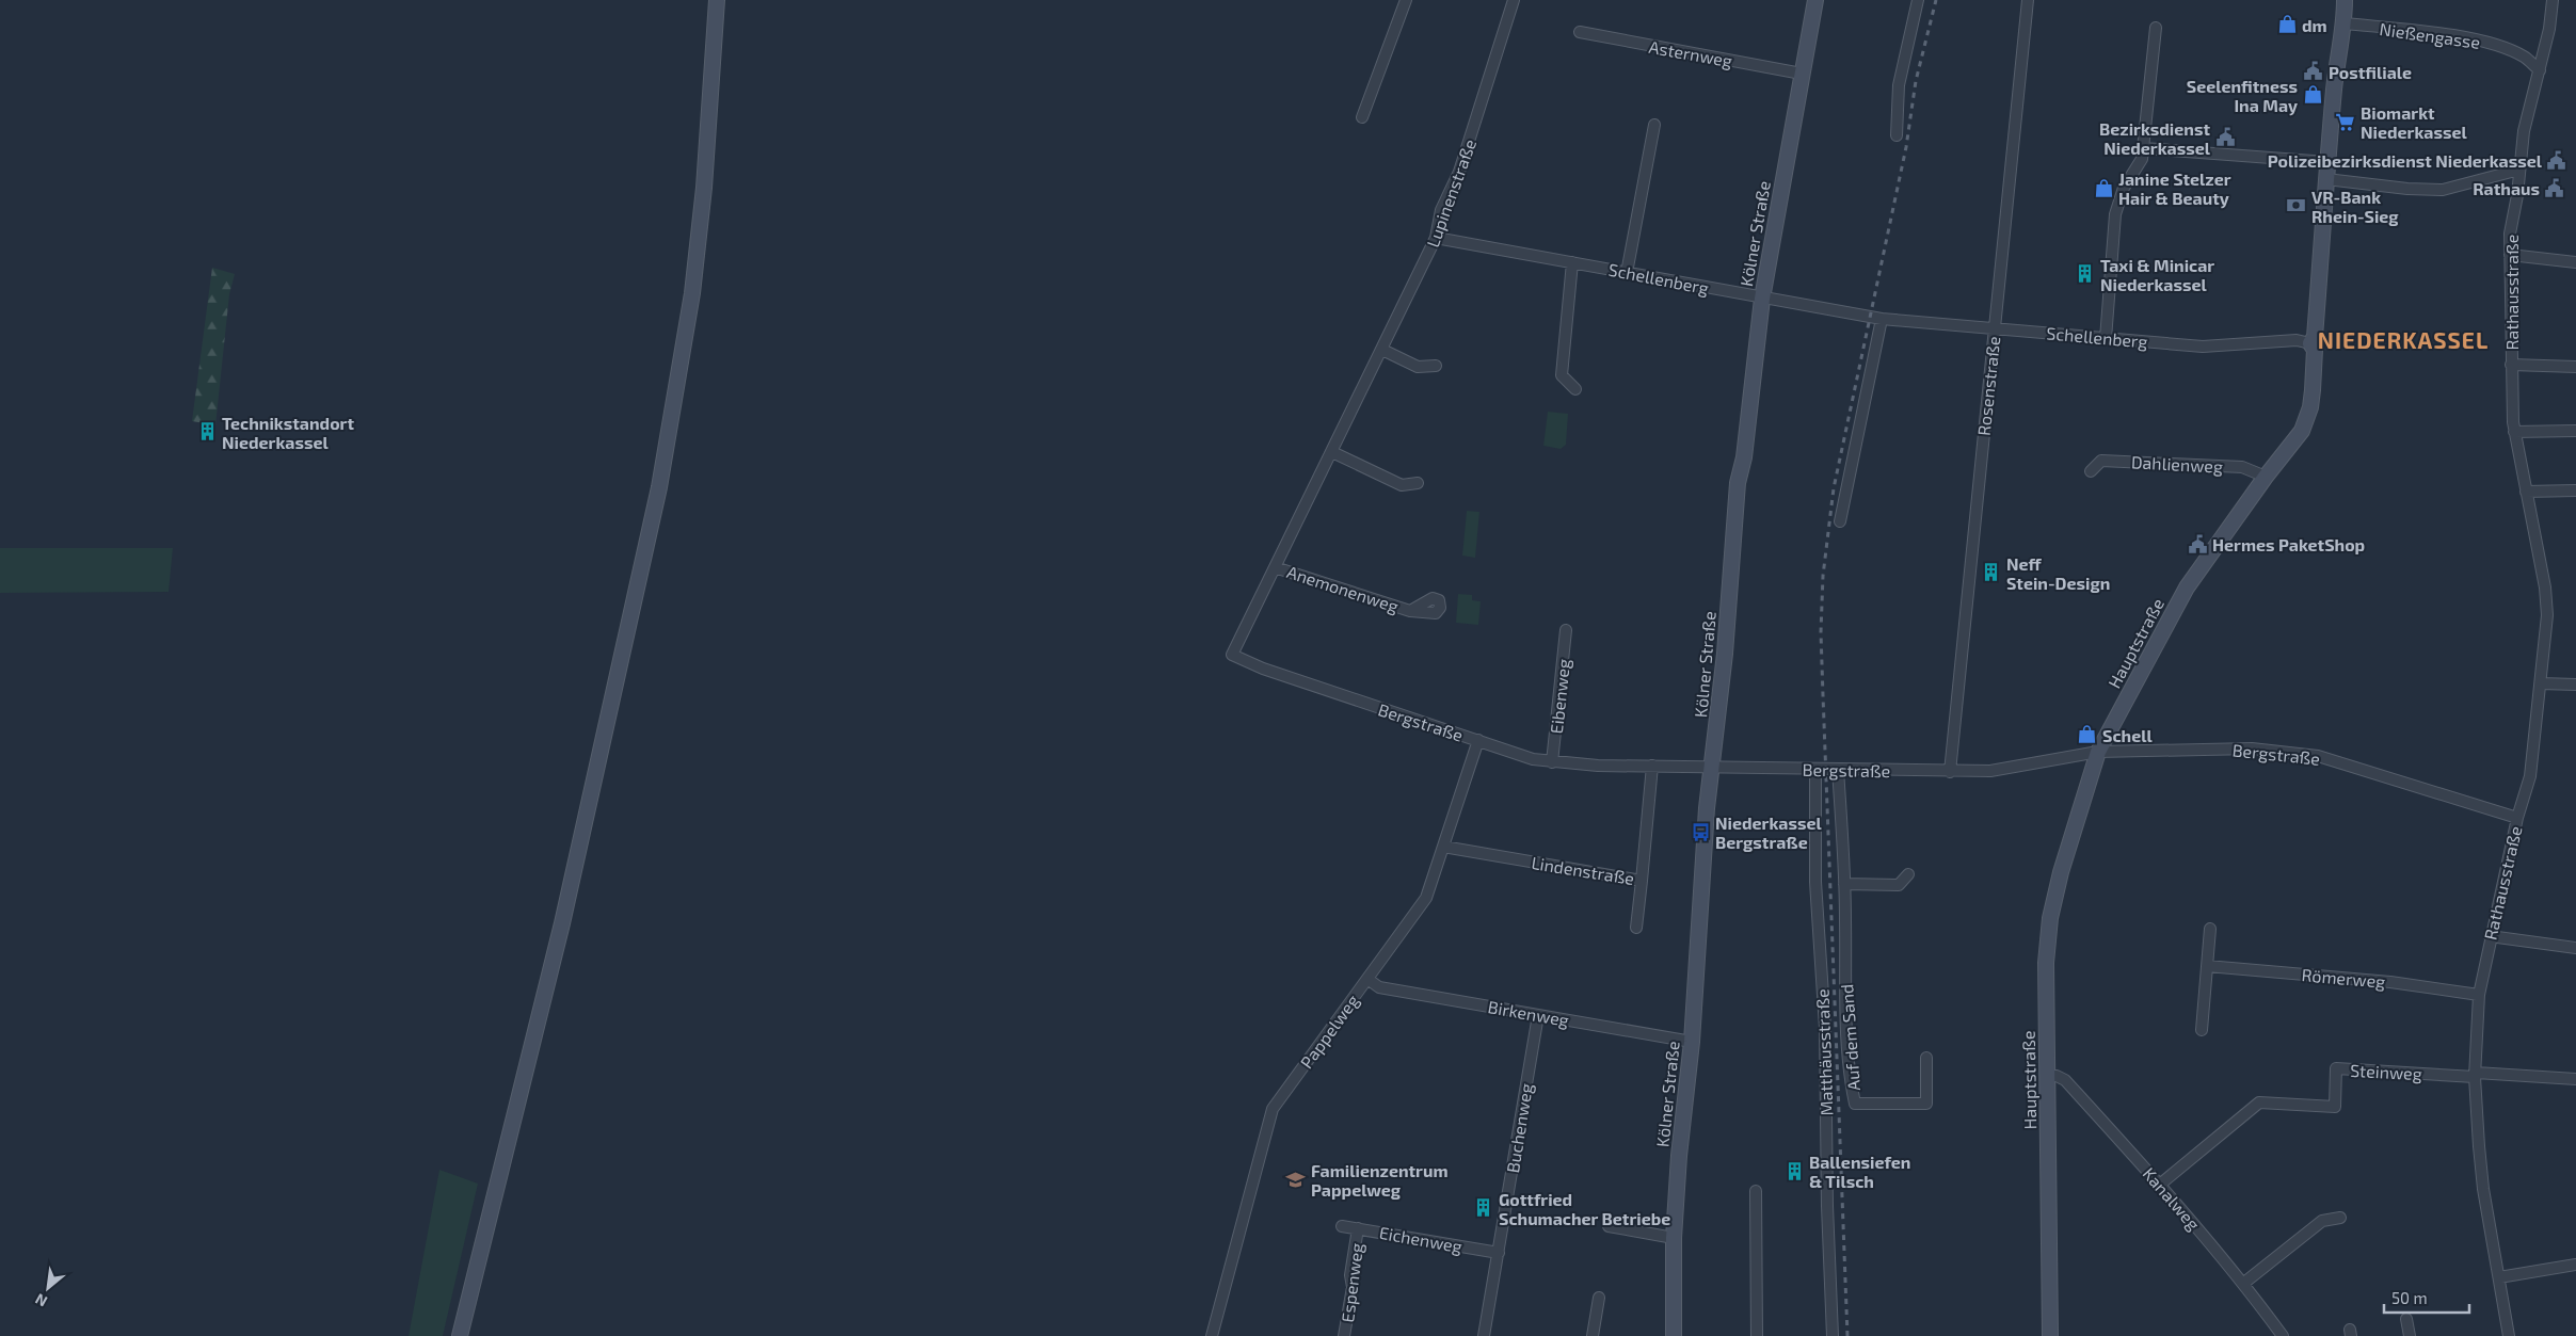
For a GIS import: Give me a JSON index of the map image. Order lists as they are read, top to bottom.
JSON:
{
  "streets": {
    "street": [
      "Nießengasse",
      "Asternweg",
      "Lupinenstraße",
      "Kölner Straße",
      "Schellenberg",
      "Rathausstraße",
      "Rosenstraße",
      "Dahlienweg",
      "Anemonenweg",
      "Hauptstraße",
      "Eibenweg",
      "Bergstraße",
      "Lindenstraße",
      "Römerweg",
      "Birkenweg",
      "Pappelweg",
      "Auf dem Sand",
      "Matthäusstraße",
      "Steinweg",
      "Buchenweg",
      "Kanalweg",
      "Eichenweg",
      "Espenweg"
    ]
  },
  "crossings": [
    ["Nießengasse", "Rathausstraße"],
    ["Nießengasse", "Hauptstraße"],
    ["Asternweg", "Kölner Straße"],
    ["Lupinenstraße", "Schellenberg"],
    ["Lupinenstraße", "Anemonenweg"],
    ["Lupinenstraße", "Bergstraße"],
    ["Kölner Straße", "Schellenberg"],
    ["Kölner Straße", "Bergstraße"],
    ["Kölner Straße", "Birkenweg"],
    ["Schellenberg", "Rosenstraße"],
    ["Schellenberg", "Hauptstraße"],
    ["Rathausstraße", "Bergstraße"],
    ["Rathausstraße", "Römerweg"],
    ["Rathausstraße", "Steinweg"],
    ["Rosenstraße", "Bergstraße"],
    ["Dahlienweg", "Hauptstraße"],
    ["Hauptstraße", "Bergstraße"],
    ["Hauptstraße", "Kanalweg"],
    ["Eibenweg", "Bergstraße"],
    ["Bergstraße", "Lindenstraße"],
    ["Bergstraße", "Pappelweg"],
    ["Bergstraße", "Auf dem Sand"],
    ["Bergstraße", "Matthäusstraße"],
    ["Lindenstraße", "Pappelweg"],
    ["Birkenweg", "Pappelweg"],
    ["Birkenweg", "Buchenweg"],
    ["Steinweg", "Kanalweg"],
    ["Buchenweg", "Eichenweg"],
    ["Eichenweg", "Espenweg"]
  ],
  "districts": ["NIEDERKASSEL"],
  "places": {
    "shop": [
      "dm",
      "Seelenfitness Ina May",
      "Janine Stelzer Hair & Beauty",
      "Schell"
    ],
    "public building": [
      "Postfiliale",
      "Bezirksdienst Niederkassel",
      "Polizeibezirksdienst Niederkassel",
      "Rathaus",
      "Hermes PaketShop"
    ],
    "supermarket": ["Biomarkt Niederkassel"],
    "bank": ["VR-Bank Rhein-Sieg"],
    "building": [
      "Taxi & Minicar Niederkassel",
      "Technikstandort Niederkassel",
      "Neff Stein-Design",
      "Ballensiefen & Tilsch",
      "Gottfried Schumacher Betriebe"
    ],
    "bus stop": ["Niederkassel Bergstraße"],
    "school or university": ["Familienzentrum Pappelweg"]
  },
  "scale_bar": "50 m",
  "north": "bottom left"
}
